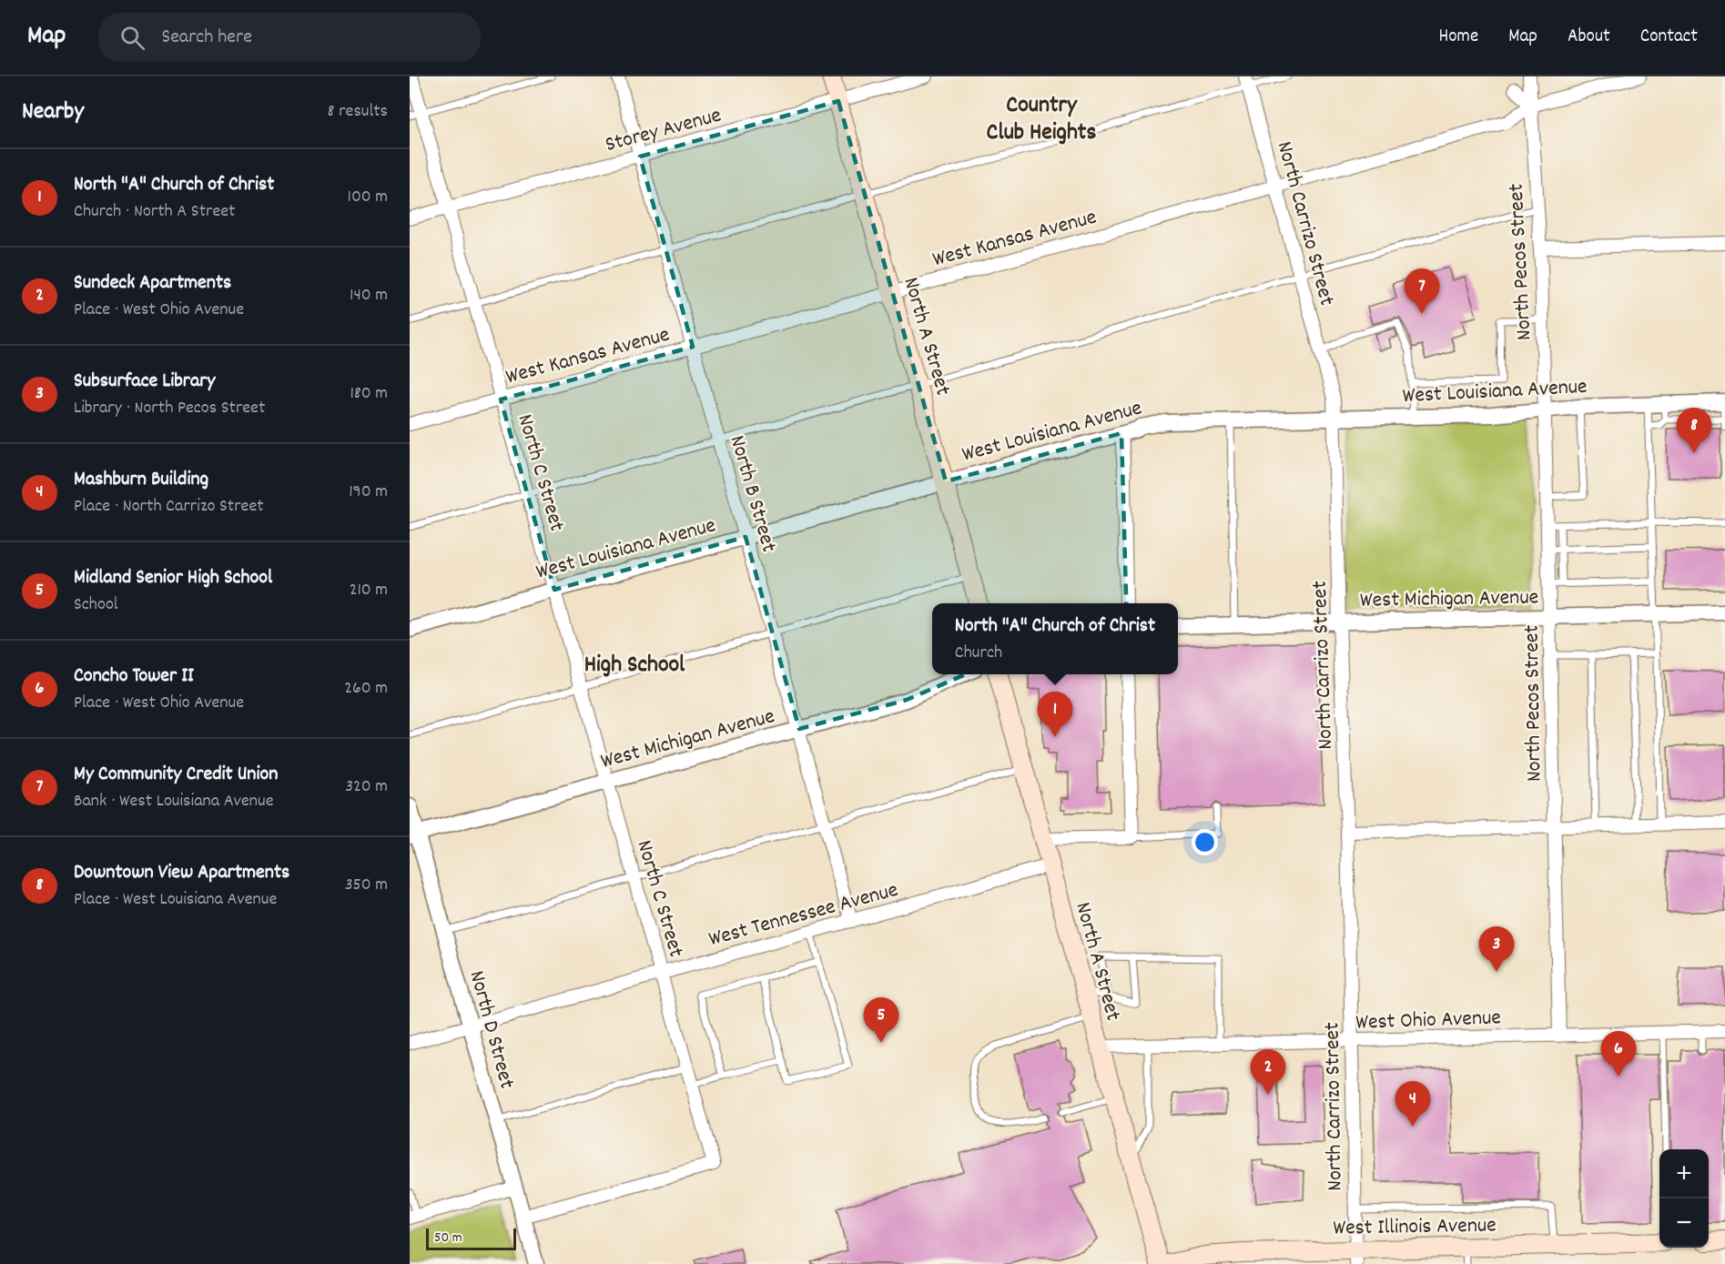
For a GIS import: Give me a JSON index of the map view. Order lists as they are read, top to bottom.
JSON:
{
  "streets": {
    "main road": ["North A Street", "West Illinois Avenue"],
    "street": [
      "Storey Avenue",
      "North Carrizo Street",
      "West Kansas Avenue",
      "North Pecos Street",
      "West Louisiana Avenue",
      "North C Street",
      "North B Street",
      "West Michigan Avenue",
      "West Tennessee Avenue",
      "West Ohio Avenue",
      "North D Street"
    ]
  },
  "crossings": [
    ["Storey Avenue", "North A Street"],
    ["Storey Avenue", "North C Street"],
    ["Storey Avenue", "North B Street"],
    ["North Carrizo Street", "West Kansas Avenue"],
    ["North Carrizo Street", "West Louisiana Avenue"],
    ["North Carrizo Street", "West Michigan Avenue"],
    ["North Carrizo Street", "West Ohio Avenue"],
    ["North Carrizo Street", "West Illinois Avenue"],
    ["West Kansas Avenue", "North Pecos Street"],
    ["West Kansas Avenue", "North A Street"],
    ["West Kansas Avenue", "North C Street"],
    ["West Kansas Avenue", "North B Street"],
    ["North Pecos Street", "West Louisiana Avenue"],
    ["North Pecos Street", "West Michigan Avenue"],
    ["North Pecos Street", "West Ohio Avenue"],
    ["North A Street", "West Louisiana Avenue"],
    ["North A Street", "West Tennessee Avenue"],
    ["North A Street", "West Ohio Avenue"],
    ["West Louisiana Avenue", "North C Street"],
    ["West Louisiana Avenue", "North B Street"],
    ["North C Street", "West Michigan Avenue"],
    ["North C Street", "West Tennessee Avenue"],
    ["North C Street", "North D Street"],
    ["North B Street", "West Michigan Avenue"],
    ["North B Street", "West Tennessee Avenue"],
    ["West Michigan Avenue", "North D Street"],
    ["West Tennessee Avenue", "North D Street"]
  ],
  "districts": ["Country Club Heights", "High School"],
  "scale_bar": "50 m",
  "page": {
    "header": "Map",
    "search": "Search here",
    "nav": [
      "Home",
      "Map",
      "About",
      "Contact"
    ],
    "heading": ["Nearby", "8 results"],
    "list": [
      {
        "mark": "1",
        "name": "North \"A\" Church of Christ",
        "note": "Church · North A Street",
        "value": "100 m"
      },
      {
        "mark": "2",
        "name": "Sundeck Apartments",
        "note": "Place · West Ohio Avenue",
        "value": "140 m"
      },
      {
        "mark": "3",
        "name": "Subsurface Library",
        "note": "Library · North Pecos Street",
        "value": "180 m"
      },
      {
        "mark": "4",
        "name": "Mashburn Building",
        "note": "Place · North Carrizo Street",
        "value": "190 m"
      },
      {
        "mark": "5",
        "name": "Midland Senior High School",
        "note": "School",
        "value": "210 m"
      },
      {
        "mark": "6",
        "name": "Concho Tower II",
        "note": "Place · West Ohio Avenue",
        "value": "260 m"
      },
      {
        "mark": "7",
        "name": "My Community Credit Union",
        "note": "Bank · West Louisiana Avenue",
        "value": "320 m"
      },
      {
        "mark": "8",
        "name": "Downtown View Apartments",
        "note": "Place · West Louisiana Avenue",
        "value": "350 m"
      }
    ],
    "pins": [
      "7",
      "8",
      "1",
      "3",
      "5",
      "6",
      "2",
      "4"
    ],
    "popup": ["North \"A\" Church of Christ", "Church"],
    "map_buttons": ["+", "−"],
    "scale": "50 m"
  }
}
